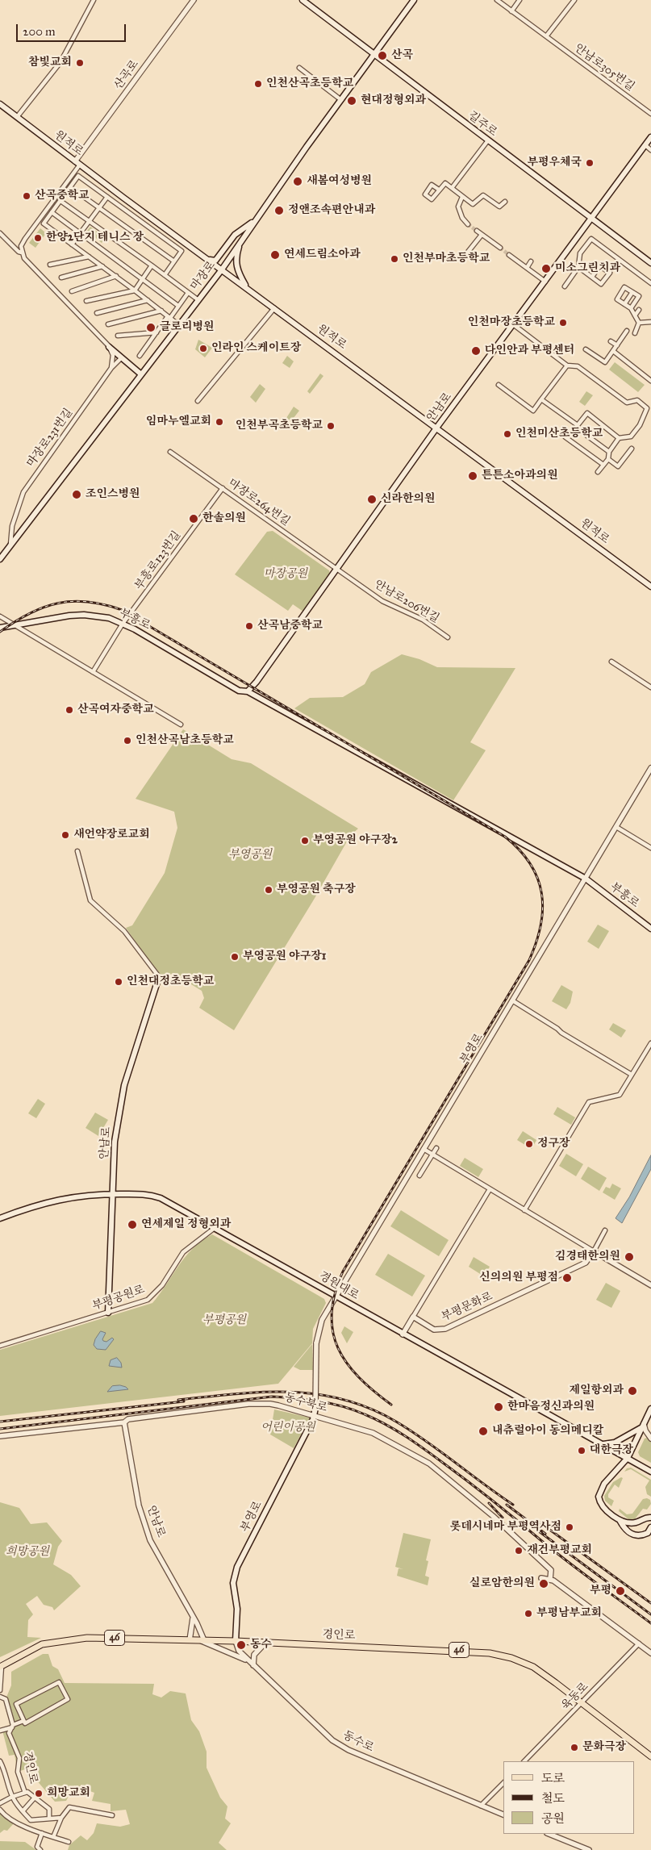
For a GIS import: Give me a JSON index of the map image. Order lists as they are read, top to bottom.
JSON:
{
  "streets": {
    "main road": [
      "길주로",
      "원적로",
      "마장로",
      "안남로",
      "부흥로",
      "부영로",
      "경원대로",
      "경인로",
      "46"
    ],
    "street": [
      "안남로305번길",
      "산곡로",
      "마장로231번길",
      "마장로264번길",
      "부흥로123번길",
      "안남로206번길",
      "부평공원로",
      "부평문화로",
      "동수북로",
      "육동로",
      "동수로"
    ]
  },
  "crossings": [
    ["산곡로", "원적로"],
    ["길주로", "마장로"],
    ["길주로", "안남로"],
    ["원적로", "마장로"],
    ["원적로", "안남로"],
    ["마장로", "마장로231번길"],
    ["안남로", "마장로264번길"],
    ["안남로", "안남로206번길"],
    ["안남로", "부흥로"],
    ["안남로", "경원대로"],
    ["안남로", "부평공원로"],
    ["안남로", "동수북로"],
    ["안남로", "경인로"],
    ["마장로264번길", "부흥로123번길"],
    ["마장로264번길", "안남로206번길"],
    ["부흥로123번길", "부흥로"],
    ["부흥로", "부영로"],
    ["부영로", "경원대로"],
    ["부영로", "동수북로"],
    ["부영로", "경인로"],
    ["부영로", "동수로"],
    ["경원대로", "부평공원로"],
    ["경인로", "육동로"],
    ["경인로", "동수로"]
  ],
  "parks": [
    "마장공원",
    "부영공원",
    "부평공원",
    "어린이공원",
    "희망공원"
  ],
  "places": [
    "산곡",
    "참빛교회",
    "인천산곡초등학교",
    "현대정형외과",
    "부평우체국",
    "새봄여성병원",
    "산곡중학교",
    "정앤조속편안내과",
    "한양2단지 테니스 장",
    "연세드림소아과",
    "인천부마초등학교",
    "미소그린치과",
    "인천마장초등학교",
    "글로리병원",
    "인라인 스케이트장",
    "다인안과 부평센터",
    "임마누엘교회",
    "인천부곡초등학교",
    "인천미산초등학교",
    "튼튼소아과의원",
    "조인스병원",
    "신라한의원",
    "한솔의원",
    "산곡남중학교",
    "산곡여자중학교",
    "인천산곡남초등학교",
    "새언약장로교회",
    "부영공원 야구장2",
    "부영공원 축구장",
    "부영공원 야구장1",
    "인천대정초등학교",
    "정구장",
    "연세제일 정형외과",
    "김경태한의원",
    "신의의원 부평점",
    "제일항외과",
    "한마음정신과의원",
    "내츄럴아이 동의메디칼",
    "대한극장",
    "롯데시네마 부평역사점",
    "재건부평교회",
    "실로암한의원",
    "부평",
    "부평남부교회",
    "동수",
    "문화극장",
    "희망교회"
  ],
  "legend": ["도로", "철도", "공원"],
  "scale_bar": "200 m"
}
